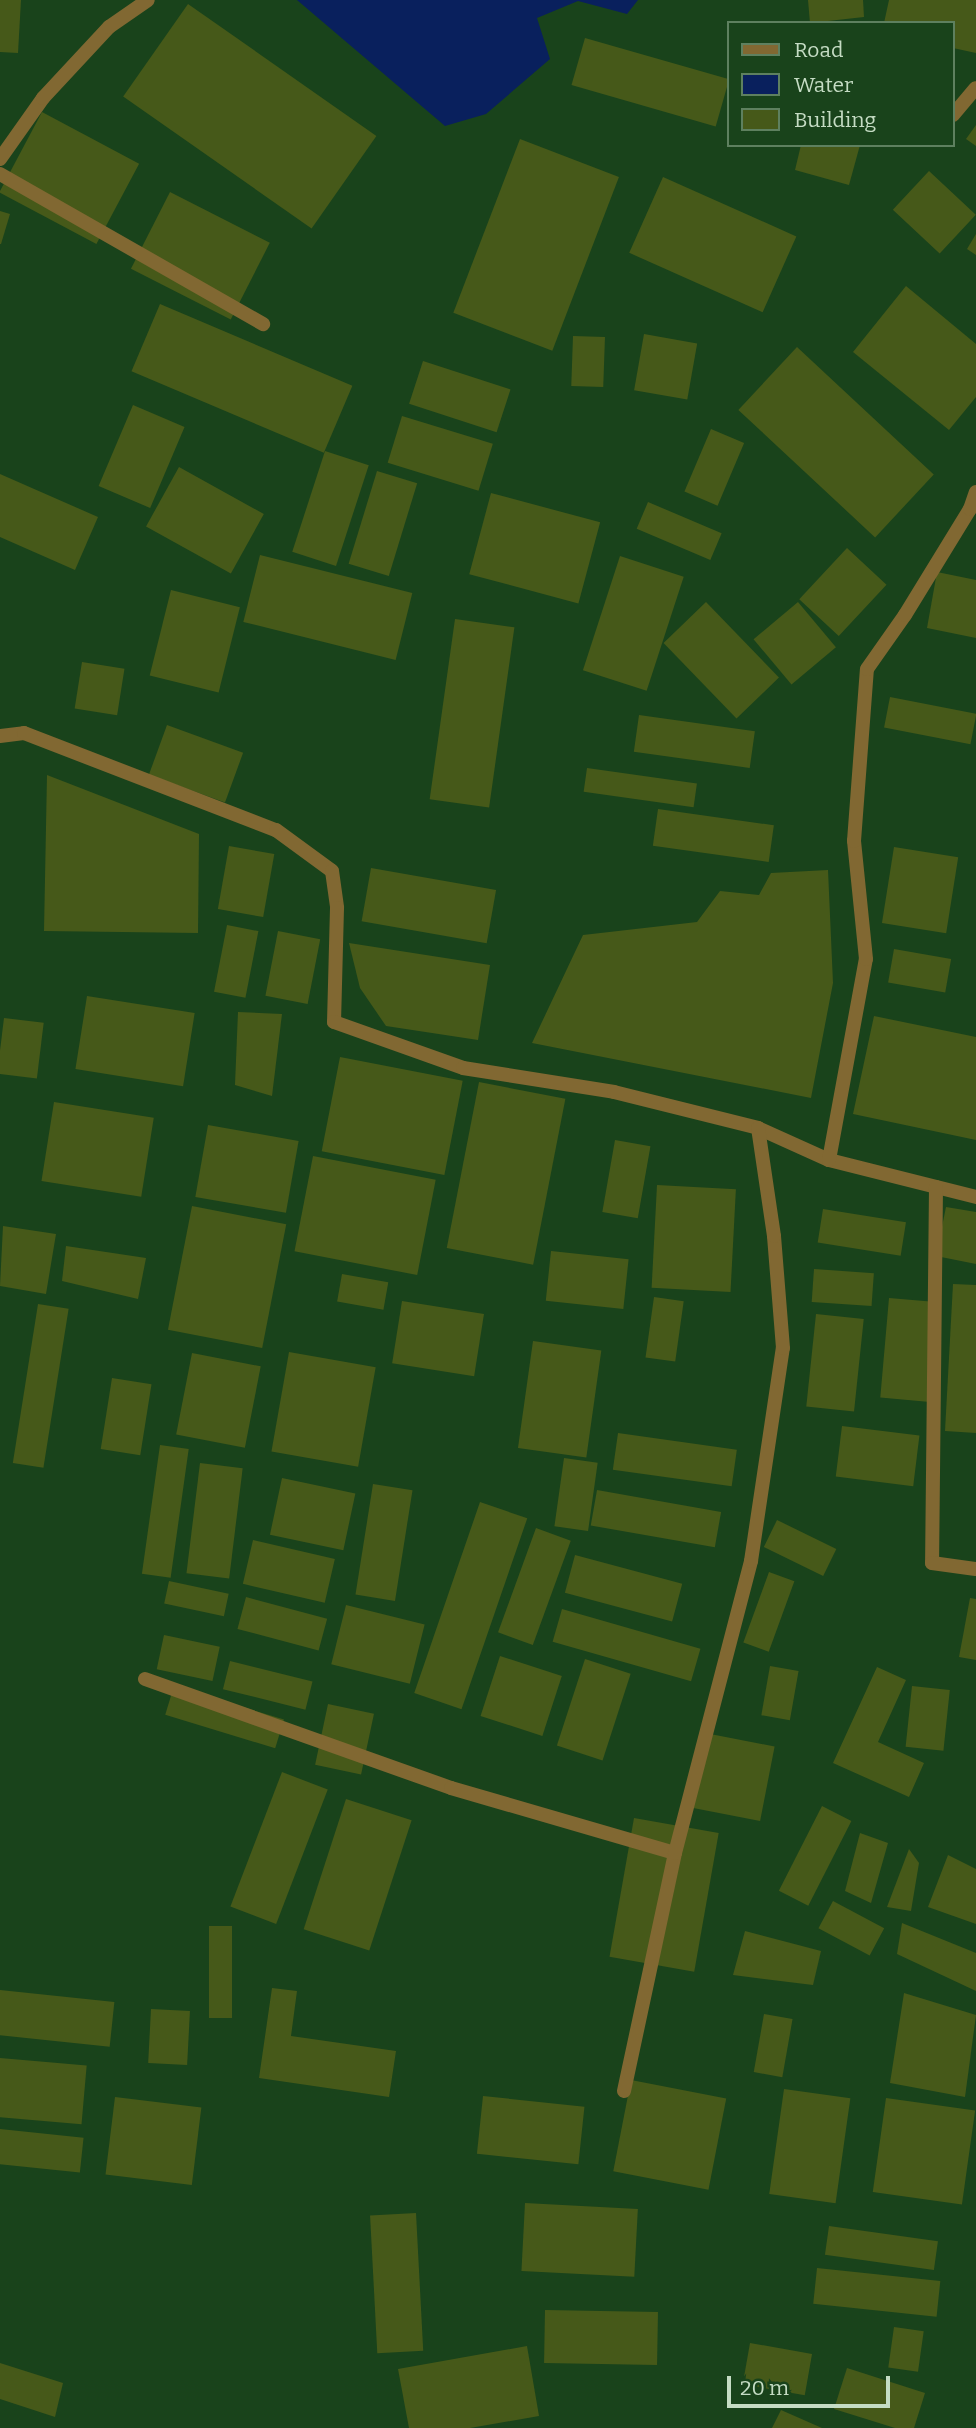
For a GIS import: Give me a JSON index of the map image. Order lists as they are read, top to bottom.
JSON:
{
  "legend": ["Road", "Water", "Building"],
  "scale_bar": "20 m"
}
